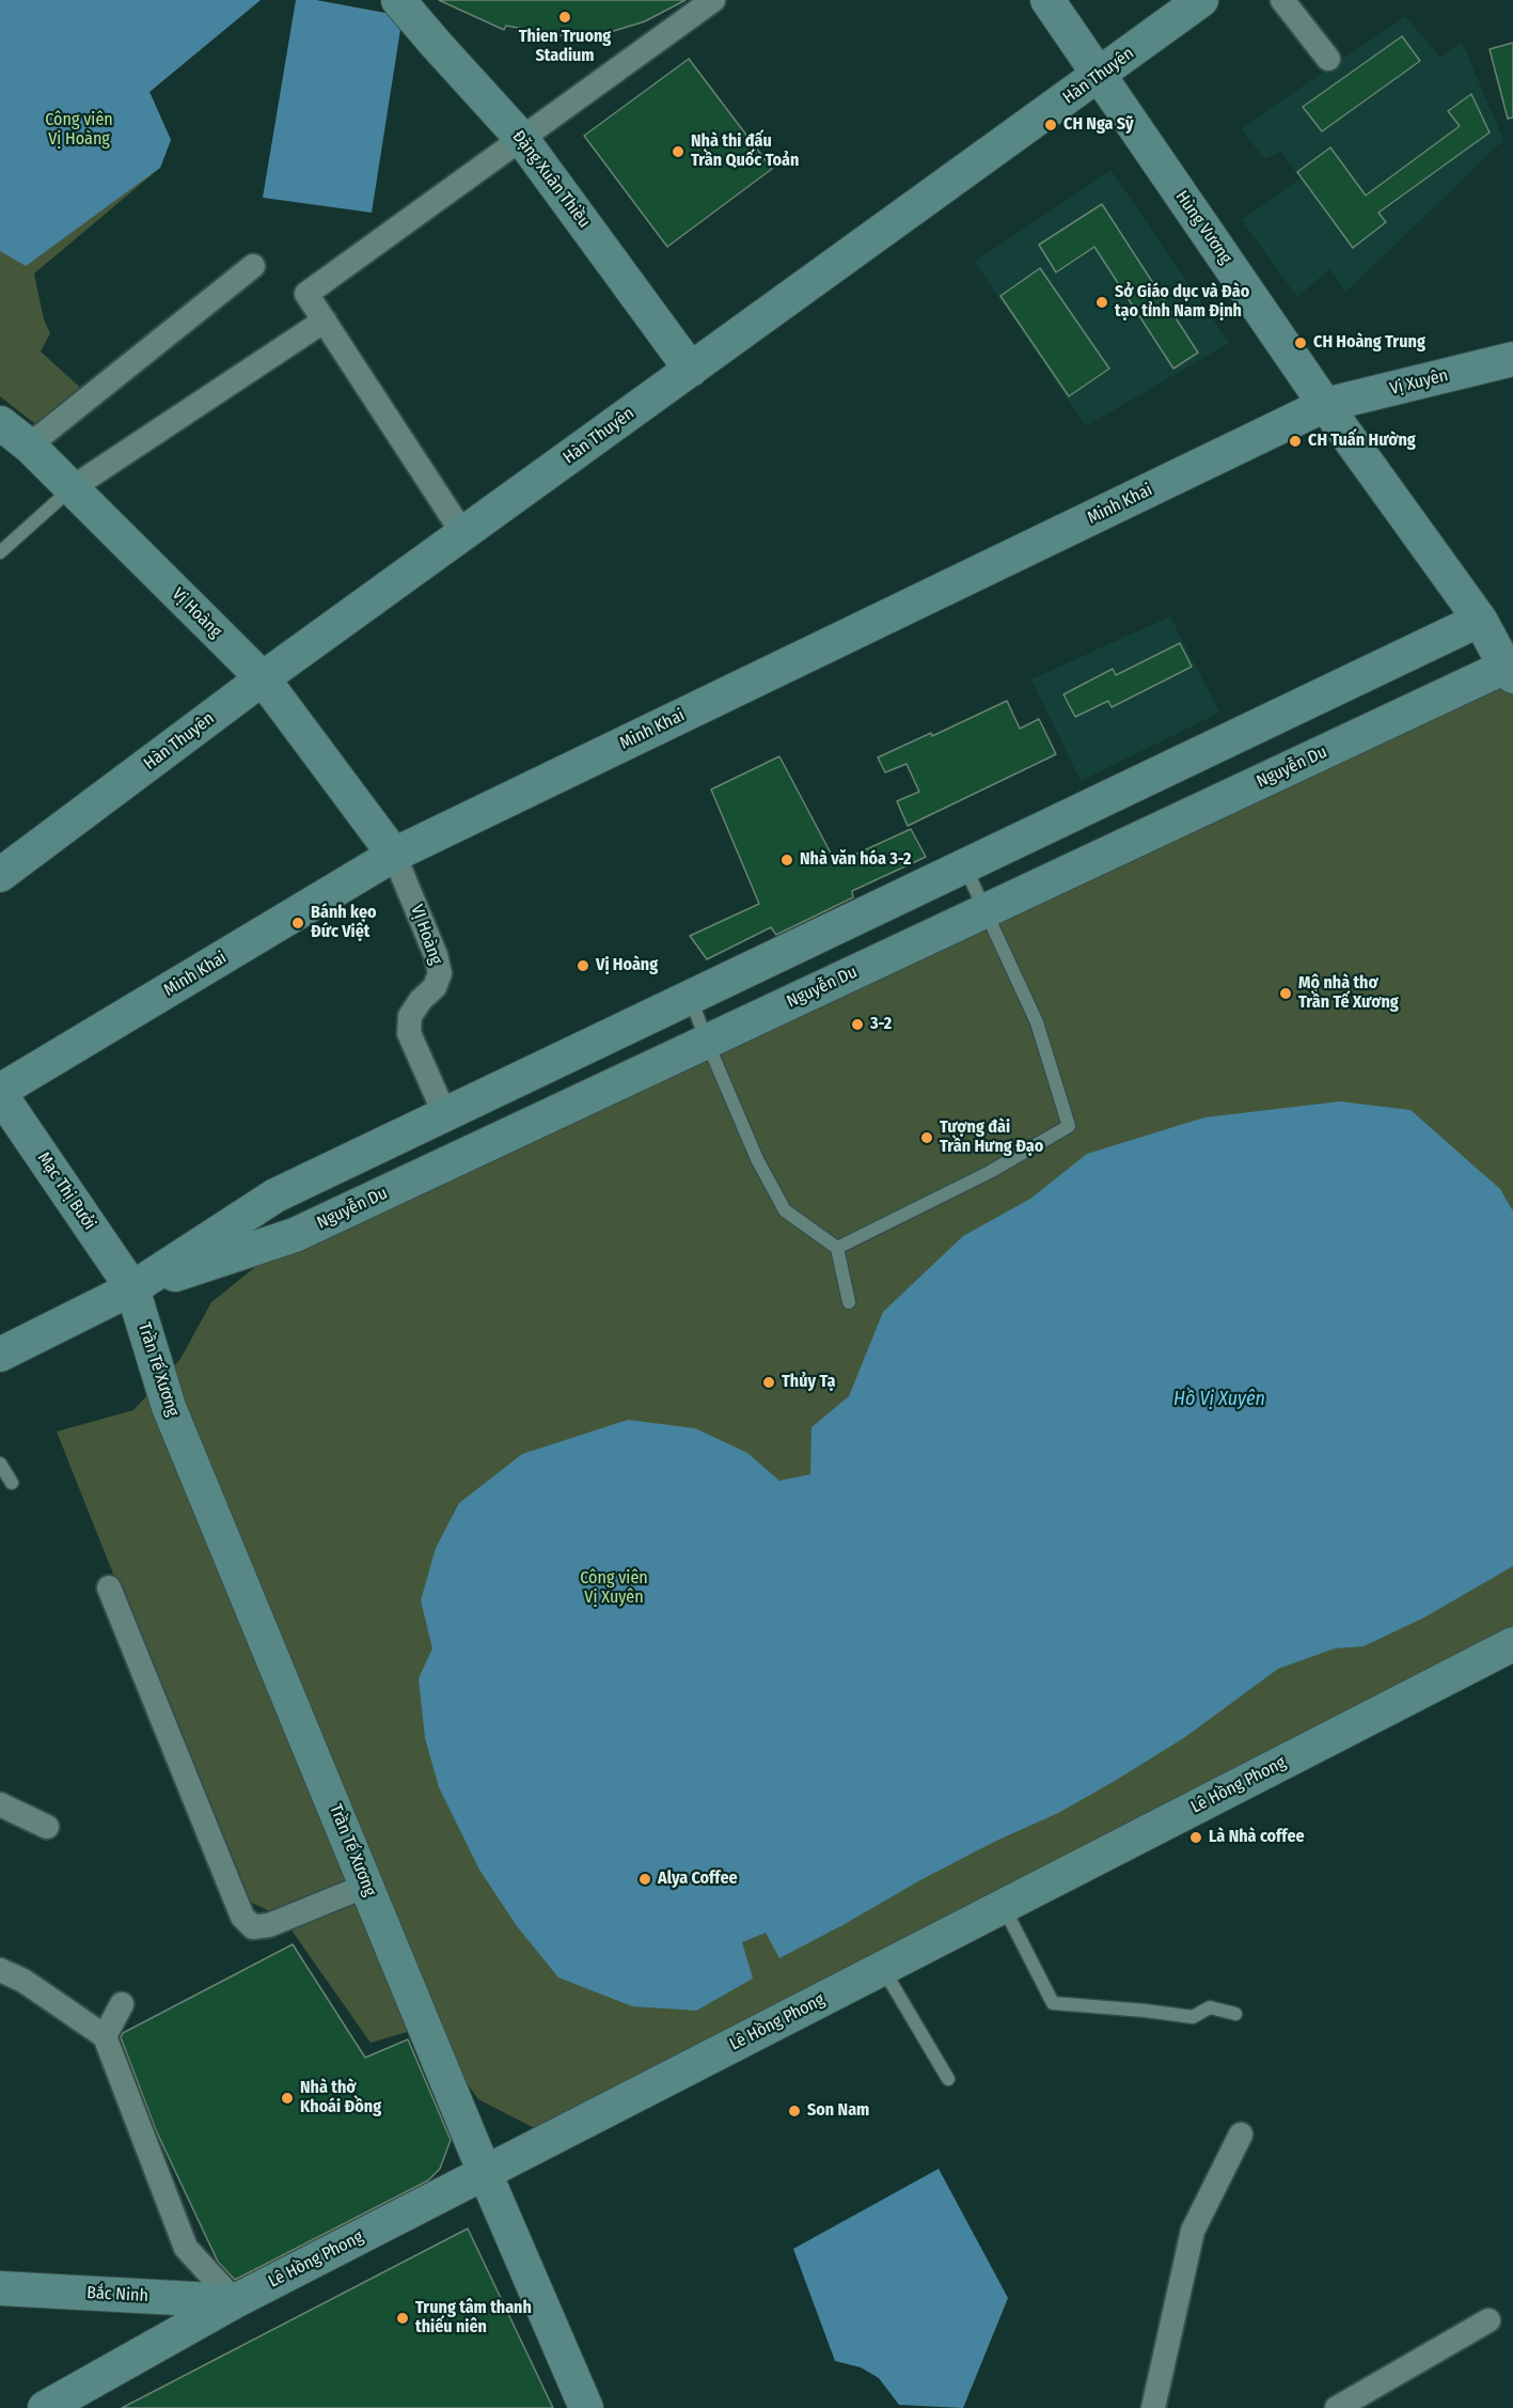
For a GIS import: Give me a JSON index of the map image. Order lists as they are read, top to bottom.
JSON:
{
  "streets": {
    "street": [
      "Hàn Thuyên",
      "Đặng Xuân Thiều",
      "Hùng Vương",
      "Vị Xuyên",
      "Minh Khai",
      "Vị Hoàng",
      "Nguyễn Du",
      "VỊ Hoàng",
      "Mạc Thị Bưởi",
      "Trần Tế Xương",
      "Lê Hồng Phong",
      "Bắc Ninh"
    ]
  },
  "crossings": [
    ["Hàn Thuyên", "Đặng Xuân Thiều"],
    ["Hàn Thuyên", "Hùng Vương"],
    ["Hàn Thuyên", "Vị Hoàng"],
    ["Hùng Vương", "Vị Xuyên"],
    ["Hùng Vương", "Minh Khai"],
    ["Hùng Vương", "Nguyễn Du"],
    ["Vị Xuyên", "Minh Khai"],
    ["Minh Khai", "Vị Hoàng"],
    ["Minh Khai", "VỊ Hoàng"],
    ["Minh Khai", "Mạc Thị Bưởi"],
    ["Vị Hoàng", "VỊ Hoàng"],
    ["Nguyễn Du", "VỊ Hoàng"],
    ["Nguyễn Du", "Mạc Thị Bưởi"],
    ["Nguyễn Du", "Trần Tế Xương"],
    ["Mạc Thị Bưởi", "Trần Tế Xương"],
    ["Trần Tế Xương", "Lê Hồng Phong"],
    ["Lê Hồng Phong", "Bắc Ninh"]
  ],
  "water": ["Hồ Vị Xuyên"],
  "parks": ["Công viên Vị Hoàng", "Công viên Vị Xuyên"],
  "places": [
    "Thien Truong Stadium",
    "CH Nga Sỹ",
    "Nhà thi đấu Trần Quốc Toản",
    "Sở Giáo dục và Đào tạo tỉnh Nam Định",
    "CH Hoàng Trung",
    "CH Tuấn Hường",
    "Nhà văn hóa 3-2",
    "Bánh kẹo Đức Việt",
    "Vị Hoàng",
    "Mộ nhà thơ Trần Tế Xương",
    "3-2",
    "Tượng đài Trần Hưng Đạo",
    "Thủy Tạ",
    "Là Nhà coffee",
    "Alya Coffee",
    "Nhà thờ Khoái Đồng",
    "Son Nam",
    "Trung tâm thanh thiếu niên"
  ]
}
